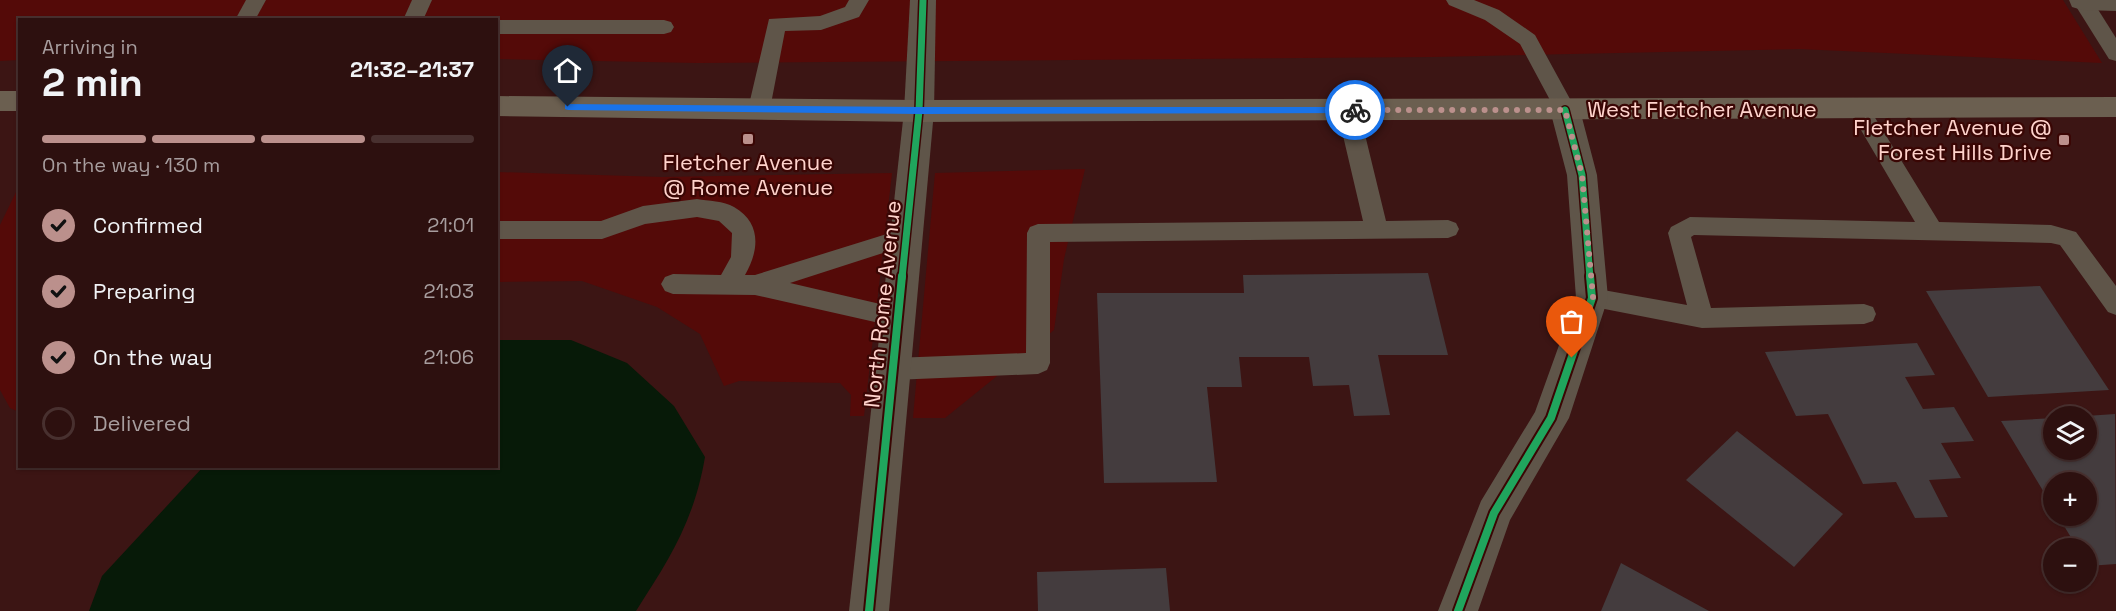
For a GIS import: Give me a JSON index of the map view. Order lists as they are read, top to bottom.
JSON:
{
  "streets": {
    "main road": ["West Fletcher Avenue"],
    "street": ["North Rome Avenue"]
  },
  "crossings": [
    ["West Fletcher Avenue", "North Rome Avenue"]
  ],
  "places": {
    "transit": ["Fletcher Avenue @ Rome Avenue", "Fletcher Avenue @ Forest Hills Drive"]
  },
  "page": {
    "heading": ["2 min", "Arriving in", "21:32–21:37"],
    "bar": "On the way · 130 m",
    "list": [
      ["Confirmed", "21:01"],
      ["Preparing", "21:03"],
      ["On the way", "21:06"],
      "Delivered"
    ],
    "map_buttons": ["+", "−"]
  }
}
